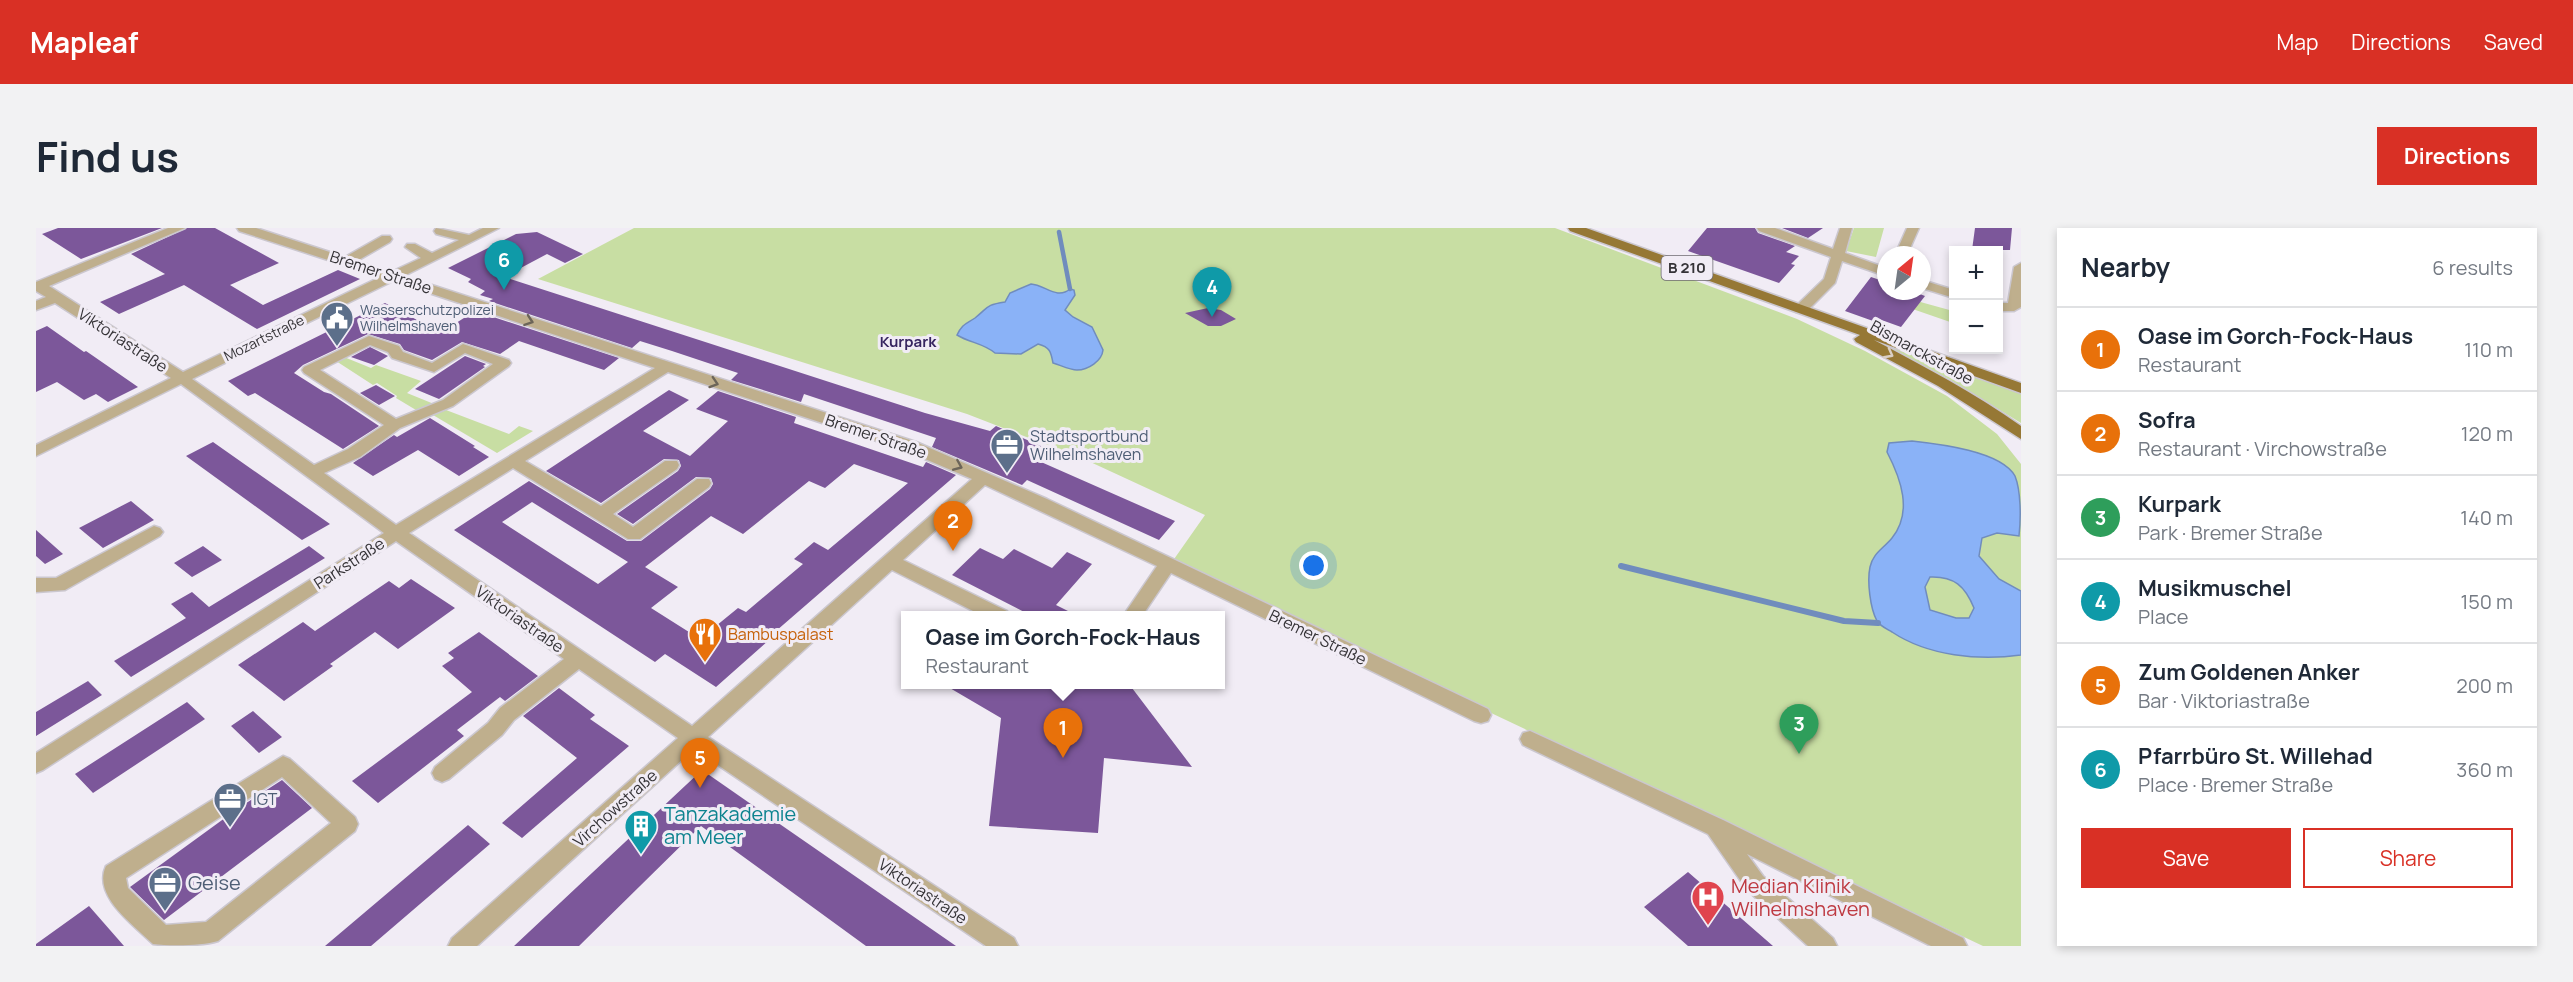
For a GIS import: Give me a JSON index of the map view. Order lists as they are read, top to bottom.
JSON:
{
  "streets": {
    "main road": ["B 210", "Bismarckstraße"],
    "street": [
      "Bremer Straße",
      "Mozartstraße",
      "Viktoriastraße",
      "Parkstraße",
      "Virchowstraße"
    ]
  },
  "crossings": [
    ["Bremer Straße", "Mozartstraße"],
    ["Bremer Straße", "Parkstraße"],
    ["Bremer Straße", "Virchowstraße"],
    ["Mozartstraße", "Viktoriastraße"],
    ["Viktoriastraße", "Parkstraße"],
    ["Viktoriastraße", "Virchowstraße"]
  ],
  "districts": ["Kurpark"],
  "places": {
    "public building": ["Wasserschutzpolizei Wilhelmshaven"],
    "office": ["Stadtsportbund Wilhelmshaven", "IGT", "Geise"],
    "restaurant": ["Bambuspalast"],
    "building": ["Tanzakademie am Meer"],
    "hospital": ["Median Klinik Wilhelmshaven"]
  },
  "north": "top right",
  "page": {
    "header": "Mapleaf",
    "nav": ["Map", "Directions", "Saved"],
    "title": "Find us",
    "buttons": [
      "Directions",
      ["Save", "Share"]
    ],
    "heading": ["Nearby", "6 results"],
    "pins": [
      "6",
      "4",
      "2",
      "3",
      "1",
      "5"
    ],
    "map_buttons": ["+", "−"],
    "list": [
      {
        "mark": "1",
        "name": "Oase im Gorch-Fock-Haus",
        "note": "Restaurant",
        "value": "110 m"
      },
      {
        "mark": "2",
        "name": "Sofra",
        "note": "Restaurant · Virchowstraße",
        "value": "120 m"
      },
      {
        "mark": "3",
        "name": "Kurpark",
        "note": "Park · Bremer Straße",
        "value": "140 m"
      },
      {
        "mark": "4",
        "name": "Musikmuschel",
        "note": "Place",
        "value": "150 m"
      },
      {
        "mark": "5",
        "name": "Zum Goldenen Anker",
        "note": "Bar · Viktoriastraße",
        "value": "200 m"
      },
      {
        "mark": "6",
        "name": "Pfarrbüro St. Willehad",
        "note": "Place · Bremer Straße",
        "value": "360 m"
      }
    ],
    "popup": ["Oase im Gorch-Fock-Haus", "Restaurant"]
  }
}
